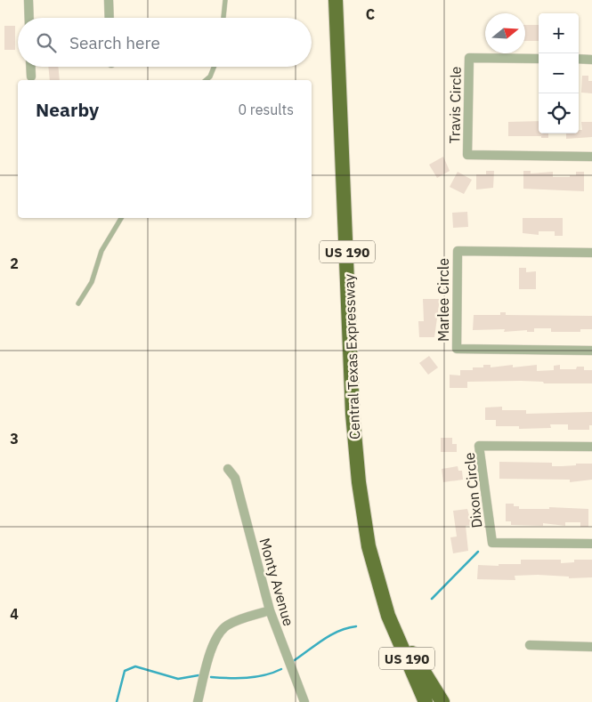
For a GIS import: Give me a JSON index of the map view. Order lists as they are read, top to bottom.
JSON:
{
  "streets": {
    "highway": ["US 190", "Central Texas Expressway"],
    "street": [
      "Travis Circle",
      "Marlee Circle",
      "Dixon Circle",
      "Monty Avenue"
    ]
  },
  "north": "right",
  "page": {
    "map_buttons": ["+", "−"],
    "search": "Search here",
    "heading": ["Nearby", "0 results"]
  },
  "grid": {
    "columns": ["C"],
    "rows": ["2", "3", "4"]
  }
}
